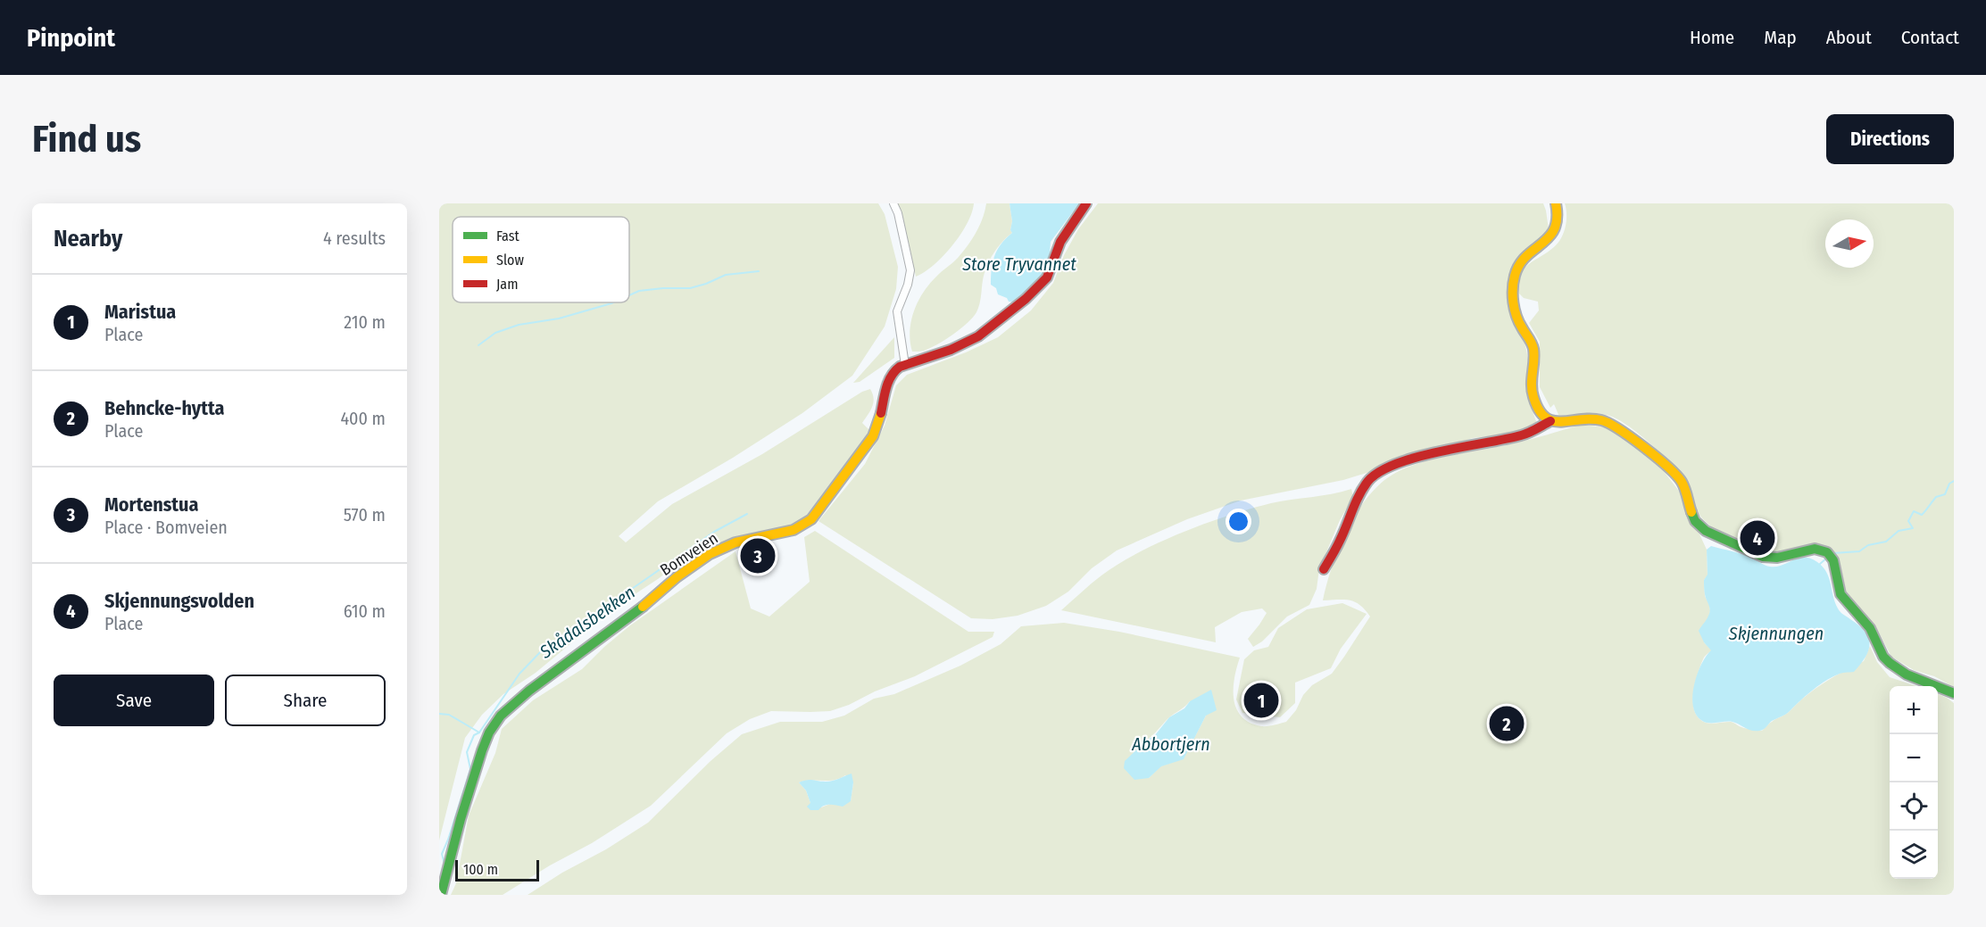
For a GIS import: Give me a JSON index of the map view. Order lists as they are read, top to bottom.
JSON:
{
  "streets": {
    "street": ["Bomveien"]
  },
  "water": [
    "Store Tryvannet",
    "Skådalsbekken",
    "Skjennungen",
    "Abbortjern"
  ],
  "legend": ["Fast", "Slow", "Jam"],
  "scale_bar": "100 m",
  "north": "right",
  "page": {
    "header": "Pinpoint",
    "nav": [
      "Home",
      "Map",
      "About",
      "Contact"
    ],
    "buttons": [
      "Directions",
      ["Save", "Share"]
    ],
    "title": "Find us",
    "heading": ["Nearby", "4 results"],
    "list": [
      {
        "mark": "1",
        "name": "Maristua",
        "note": "Place",
        "value": "210 m"
      },
      {
        "mark": "2",
        "name": "Behncke-hytta",
        "note": "Place",
        "value": "400 m"
      },
      {
        "mark": "3",
        "name": "Mortenstua",
        "note": "Place · Bomveien",
        "value": "570 m"
      },
      {
        "mark": "4",
        "name": "Skjennungsvolden",
        "note": "Place",
        "value": "610 m"
      }
    ],
    "pins": [
      "4",
      "3",
      "1",
      "2"
    ],
    "map_buttons": ["+", "−"],
    "scale": "100 m"
  }
}
